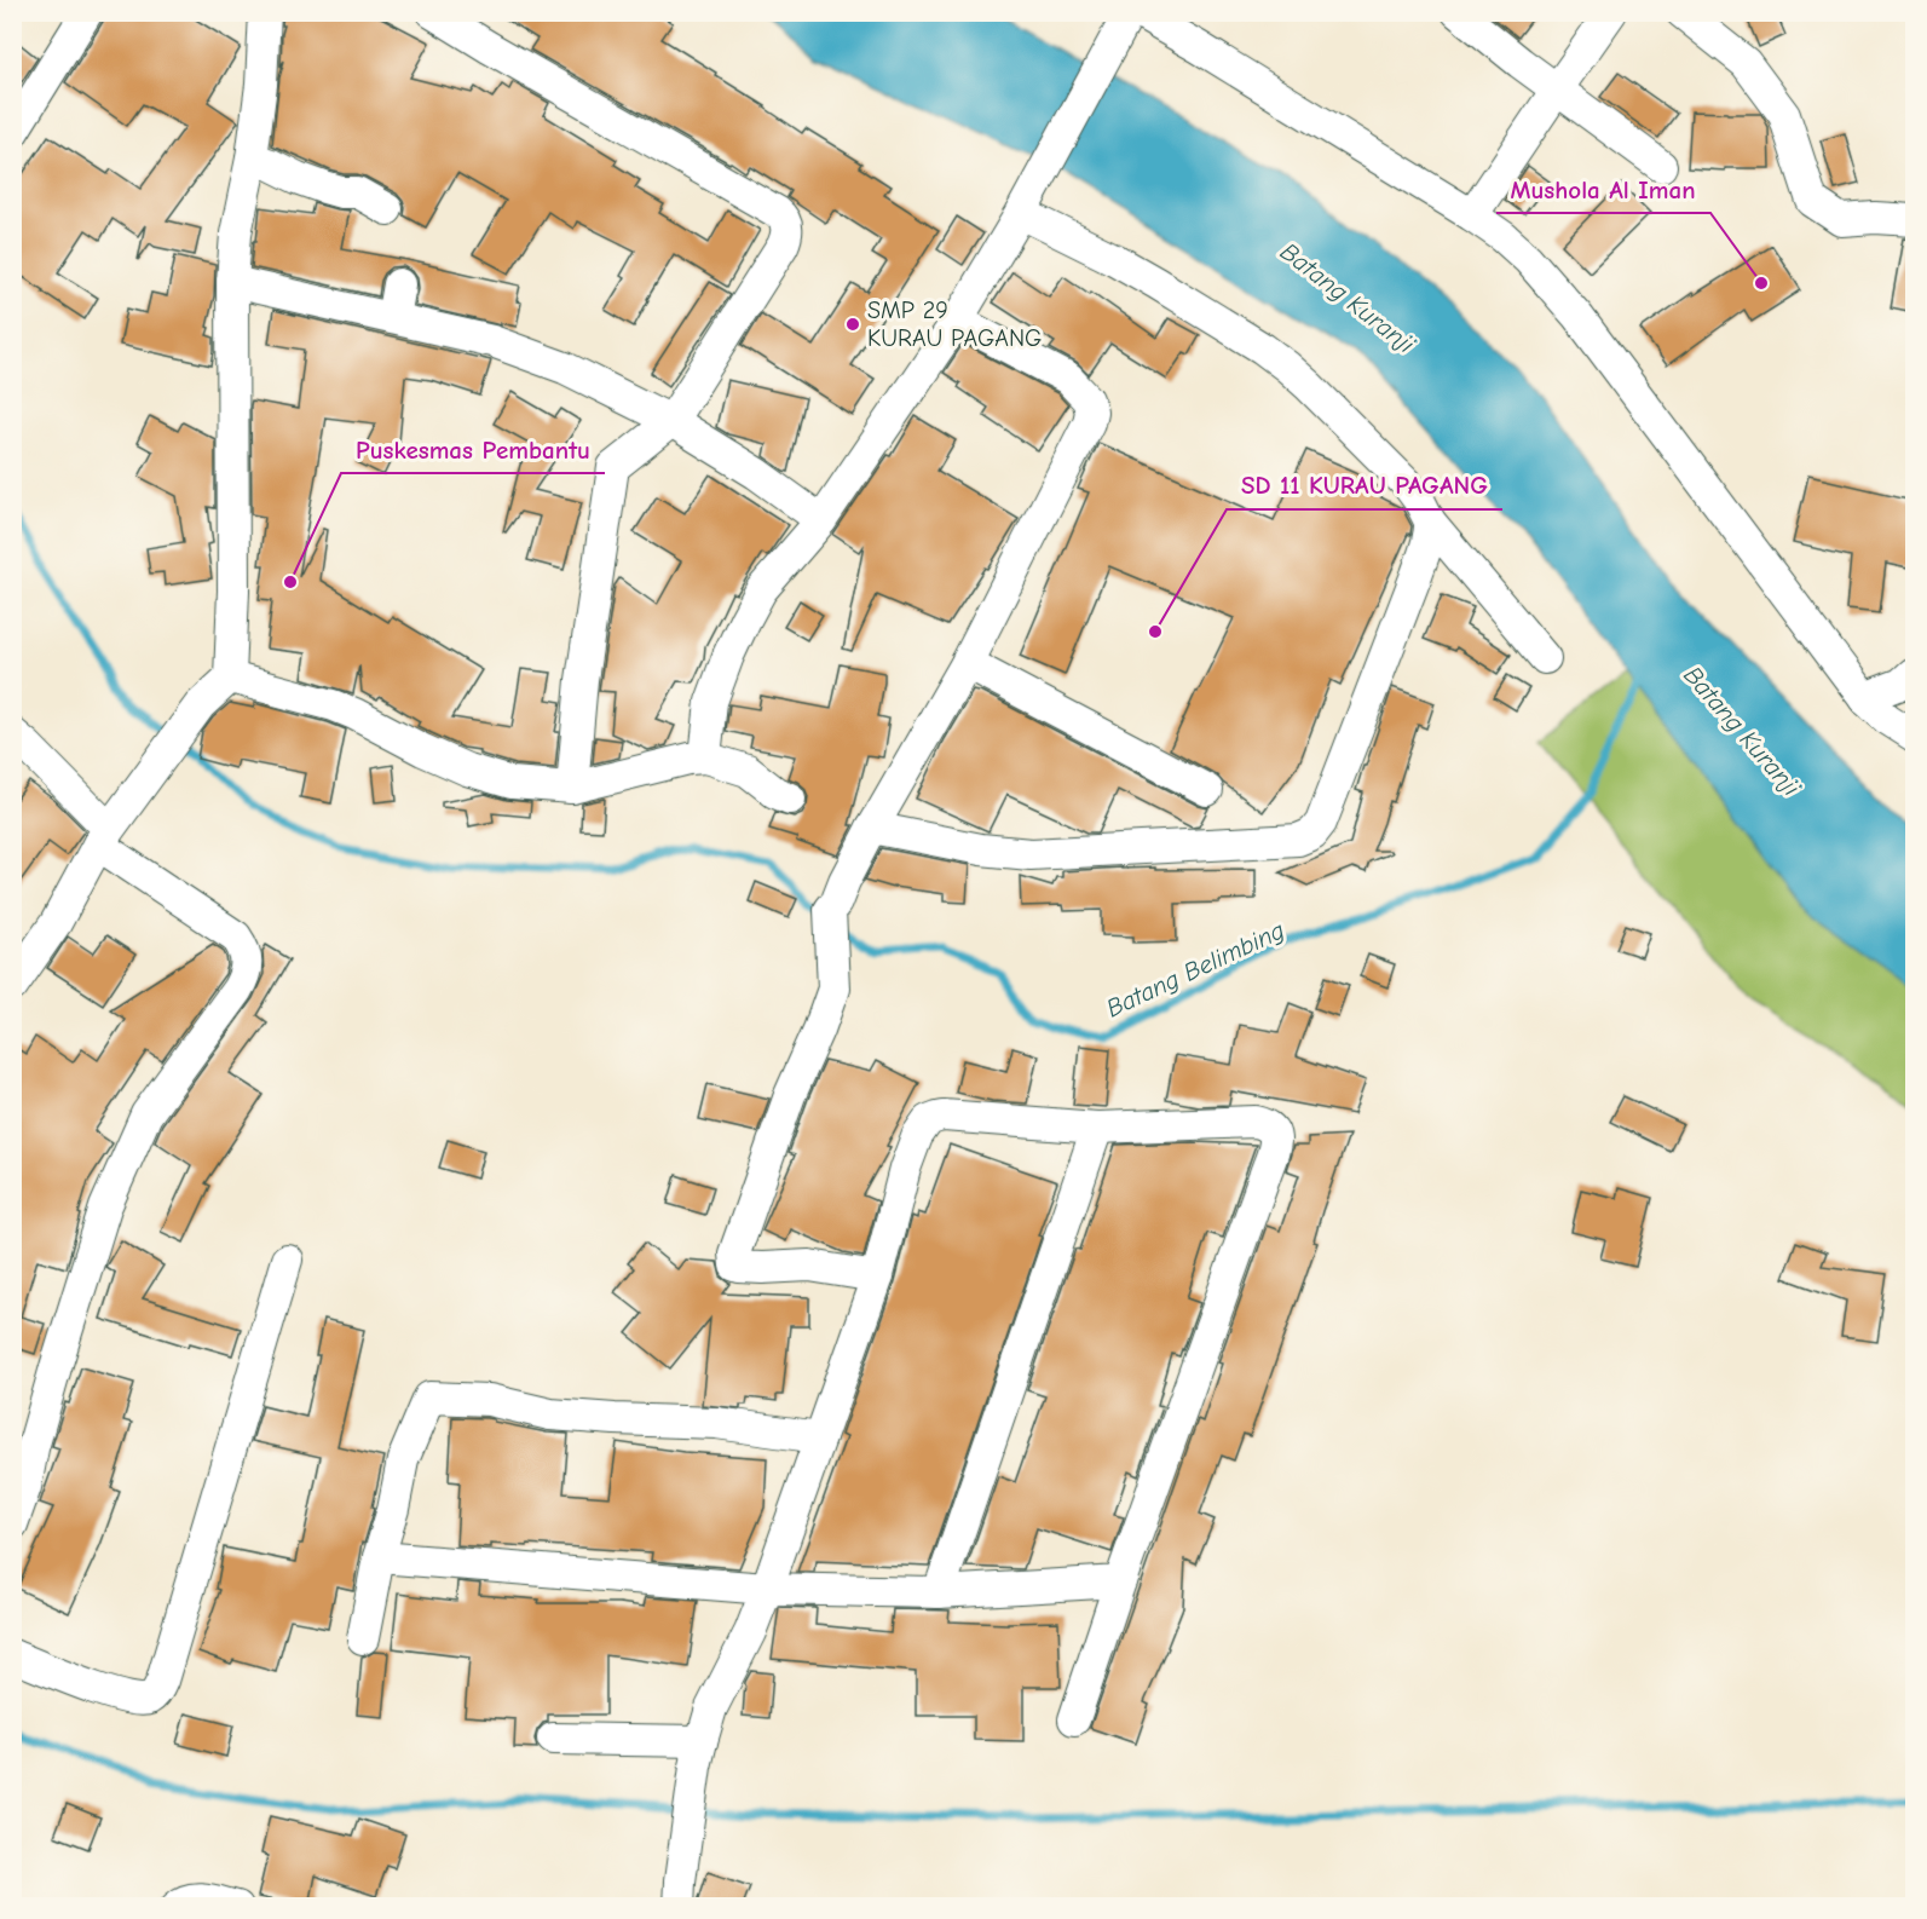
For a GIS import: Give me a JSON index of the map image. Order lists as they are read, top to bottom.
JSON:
{
  "water": ["Batang Kuranji", "Batang Belimbing"],
  "places": [
    "Mushola Al Iman",
    "SMP 29 KURAU PAGANG",
    "Puskesmas Pembantu",
    "SD 11 KURAU PAGANG"
  ]
}
